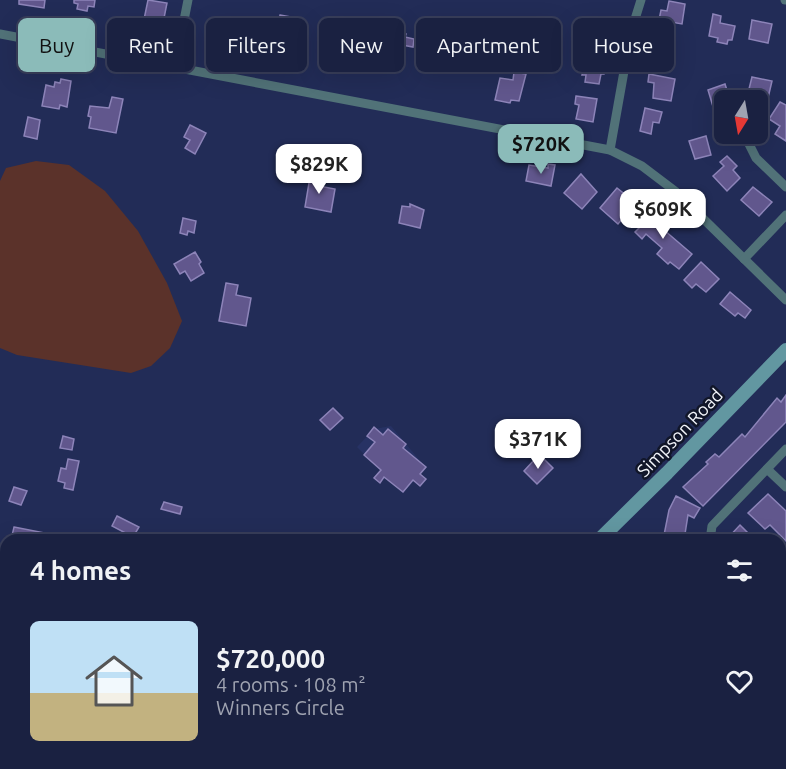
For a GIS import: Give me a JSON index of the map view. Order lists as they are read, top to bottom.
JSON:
{
  "streets": {
    "main road": ["Simpson Road"]
  },
  "north": "bottom",
  "page": {
    "chip": [
      "Buy",
      "Rent",
      "Filters",
      "New",
      "Apartment",
      "House"
    ],
    "price": [
      "$720K",
      "$829K",
      "$609K",
      "$371K"
    ],
    "heading": "4 homes",
    "list": [
      {
        "name": "$720,000",
        "note": "4 rooms · 108 m² · Winners Circle"
      }
    ]
  }
}
